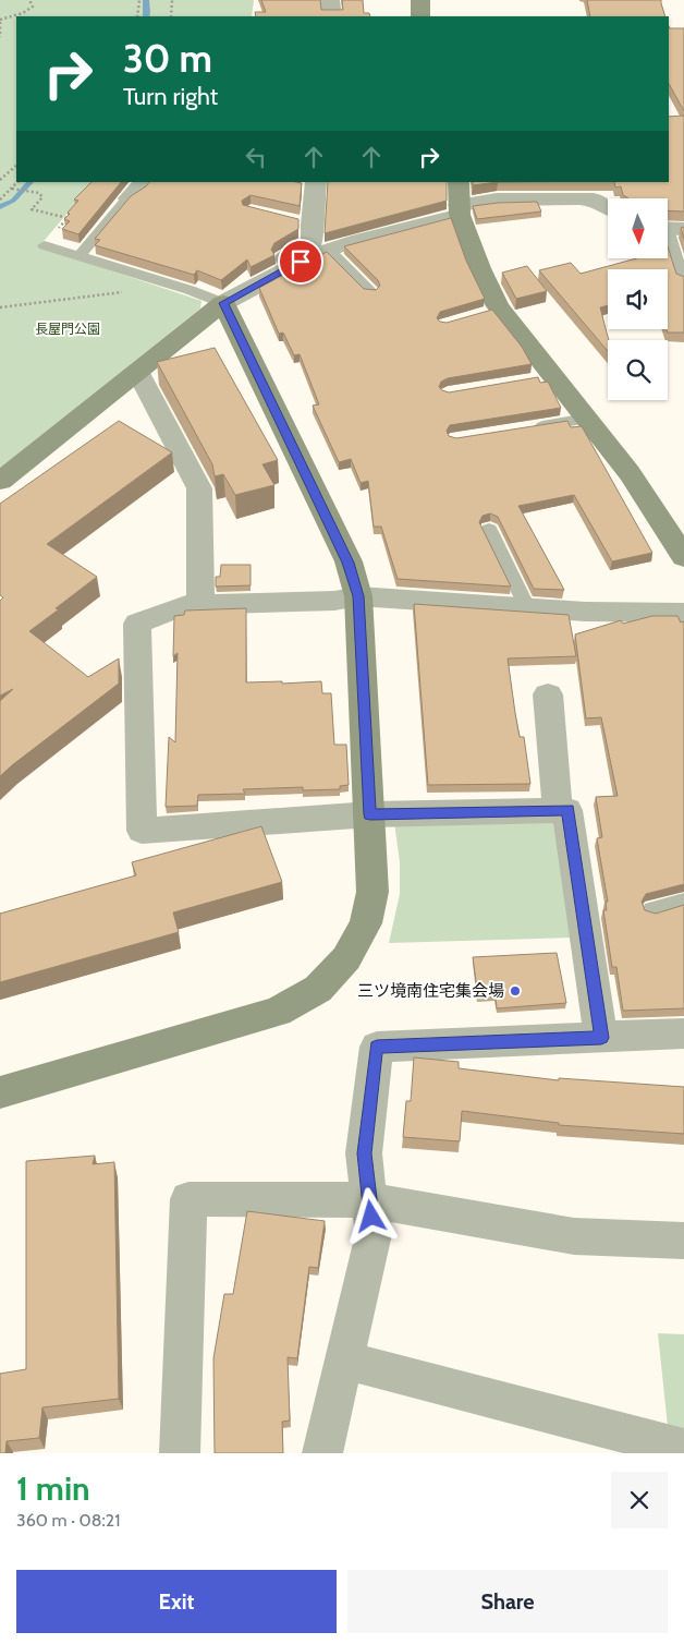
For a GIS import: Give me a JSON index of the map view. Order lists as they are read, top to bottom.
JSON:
{
  "parks": ["長屋門公園"],
  "places": ["三ツ境南住宅集会場"],
  "north": "bottom",
  "page": {
    "turn": ["30 m", "Turn right"],
    "heading": ["1 min", "360 m · 08:21"],
    "buttons": ["Exit", "Share"]
  }
}
